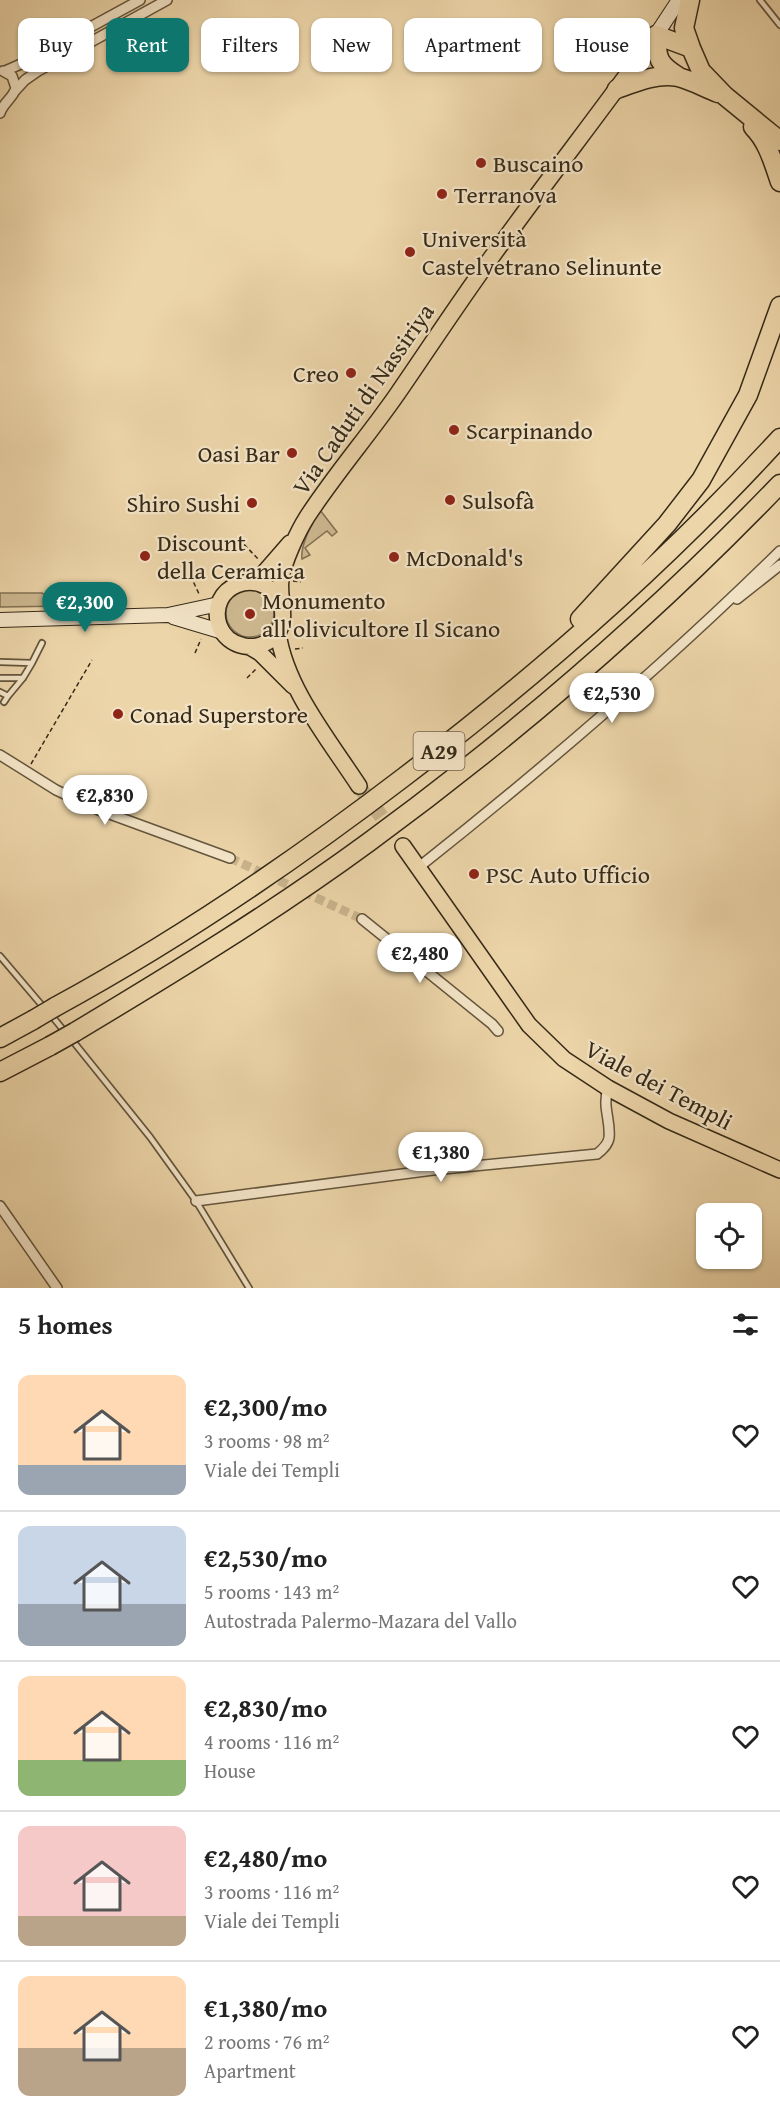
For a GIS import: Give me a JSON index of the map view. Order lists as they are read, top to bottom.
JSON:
{
  "streets": {
    "highway": ["A29"],
    "main road": ["Via Caduti di Nassiriya", "Viale dei Templi"]
  },
  "places": [
    "Buscaino",
    "Terranova",
    "Università Castelvetrano Selinunte",
    "Creo",
    "Scarpinando",
    "Oasi Bar",
    "Sulsofà",
    "Shiro Sushi",
    "Discount della Ceramica",
    "McDonald's",
    "Monumento all'olivicultore Il Sicano",
    "Conad Superstore",
    "PSC Auto Ufficio"
  ],
  "page": {
    "chip": [
      "Buy",
      "Rent",
      "Filters",
      "New",
      "Apartment",
      "House"
    ],
    "price": [
      "€2,300",
      "€2,530",
      "€2,830",
      "€2,480",
      "€1,380"
    ],
    "heading": "5 homes",
    "list": [
      {
        "name": "€2,300/mo",
        "note": "3 rooms · 98 m² · Viale dei Templi"
      },
      {
        "name": "€2,530/mo",
        "note": "5 rooms · 143 m² · Autostrada Palermo-Mazara del Vallo"
      },
      {
        "name": "€2,830/mo",
        "note": "4 rooms · 116 m² · House"
      },
      {
        "name": "€2,480/mo",
        "note": "3 rooms · 116 m² · Viale dei Templi"
      },
      {
        "name": "€1,380/mo",
        "note": "2 rooms · 76 m² · Apartment"
      }
    ]
  }
}
